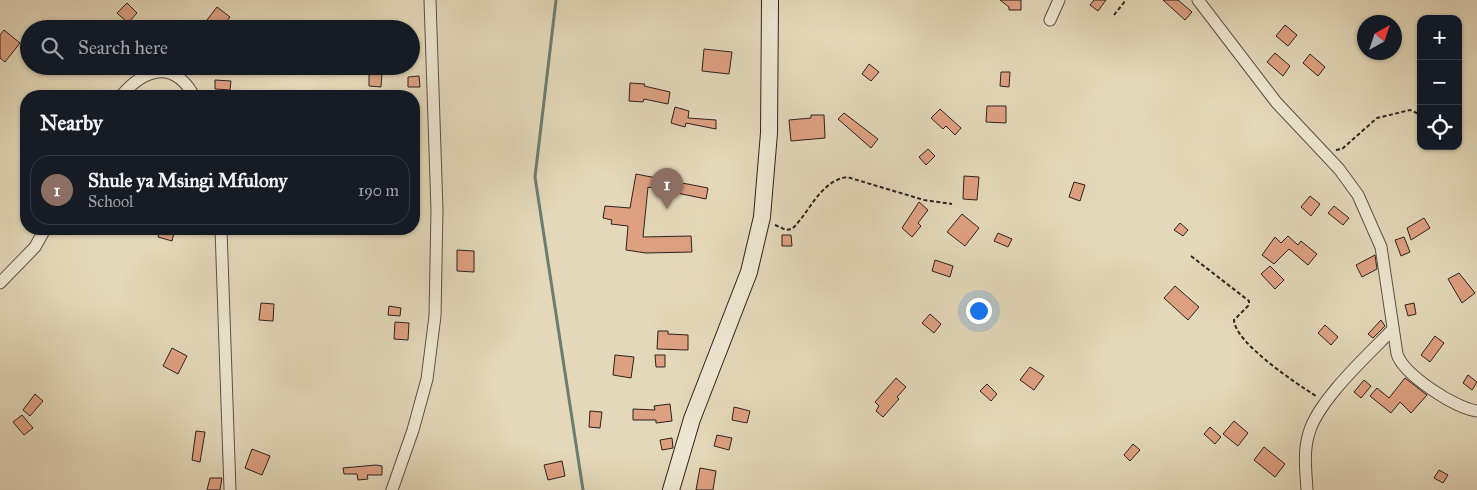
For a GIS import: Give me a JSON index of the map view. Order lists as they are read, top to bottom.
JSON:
{
  "north": "top right",
  "page": {
    "map_buttons": ["+", "−"],
    "search": "Search here",
    "heading": "Nearby",
    "list": [
      {
        "mark": "1",
        "name": "Shule ya Msingi Mfulony",
        "note": "School",
        "value": "190 m"
      }
    ],
    "pins": "1"
  }
}
